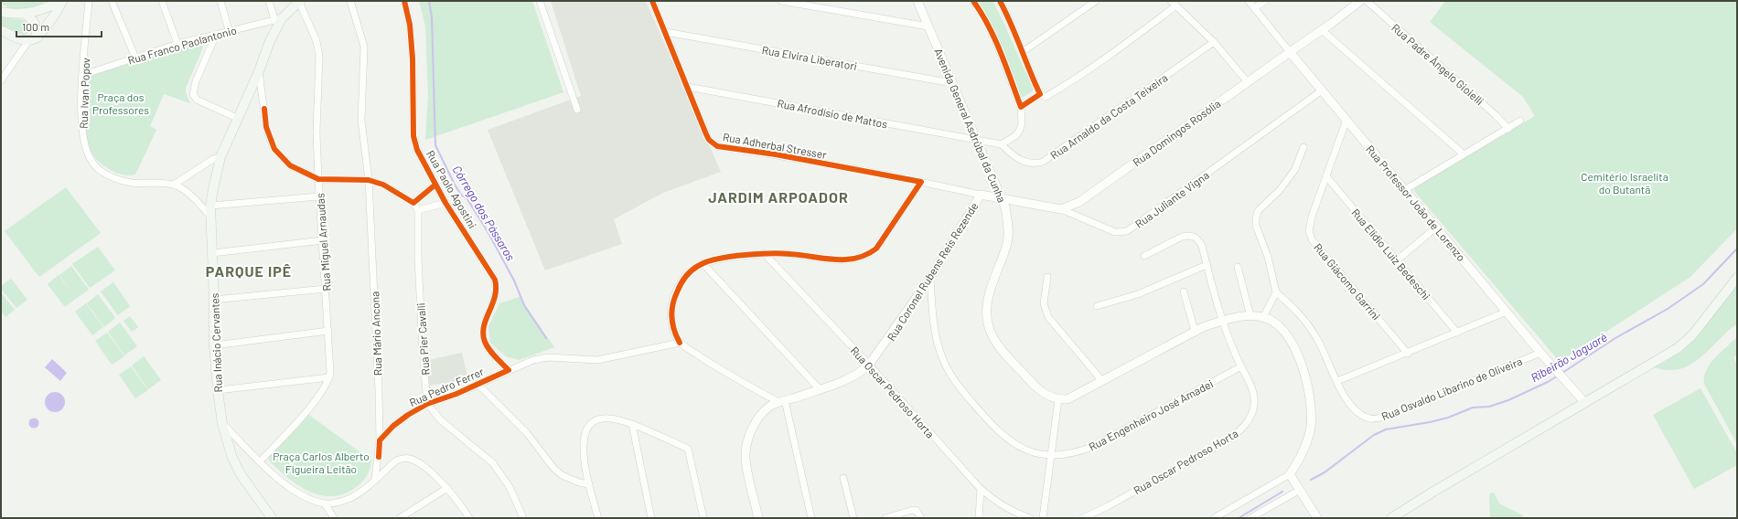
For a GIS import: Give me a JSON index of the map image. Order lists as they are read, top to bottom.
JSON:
{
  "streets": {
    "main road": ["Rua Inácio Cervantes"],
    "street": [
      "Rua Franco Paolantonio",
      "Rua Elvira Liberatori",
      "Rua Padre Ângelo Gioielli",
      "Rua Ivan Popov",
      "Rua Afrodísio de Mattos",
      "Rua Arnaldo da Costa Teixeira",
      "Avenida General Asdrúbal da Cunha",
      "Rua Domingos Rosólia",
      "Rua Adherbal Stresser",
      "Rua Paolo Agostini",
      "Rua Juliante Vigna",
      "Rua Professor João de Lorenzo",
      "Rua Miguel Arnaudas",
      "Rua Elídio Luiz Bedeschi",
      "Rua Coronel Rubens Reis Rezende",
      "Rua Giácomo Garrini",
      "Rua Mário Ancona",
      "Rua Pier Cavalli",
      "Rua Pedro Ferrer",
      "Rua Osvaldo Libarino de Oliveira",
      "Rua Oscar Pedroso Horta",
      "Rua Engenheiro José Amadei"
    ]
  },
  "crossings": [
    ["Rua Franco Paolantonio", "Rua Ivan Popov"],
    ["Rua Franco Paolantonio", "Rua Inácio Cervantes"],
    ["Rua Elvira Liberatori", "Avenida General Asdrúbal da Cunha"],
    ["Rua Elvira Liberatori", "Rua Adherbal Stresser"],
    ["Rua Afrodísio de Mattos", "Rua Arnaldo da Costa Teixeira"],
    ["Rua Afrodísio de Mattos", "Avenida General Asdrúbal da Cunha"],
    ["Rua Afrodísio de Mattos", "Rua Adherbal Stresser"],
    ["Avenida General Asdrúbal da Cunha", "Rua Adherbal Stresser"],
    ["Avenida General Asdrúbal da Cunha", "Rua Juliante Vigna"],
    ["Rua Domingos Rosólia", "Rua Juliante Vigna"],
    ["Rua Domingos Rosólia", "Rua Professor João de Lorenzo"],
    ["Rua Adherbal Stresser", "Rua Juliante Vigna"],
    ["Rua Adherbal Stresser", "Rua Coronel Rubens Reis Rezende"],
    ["Rua Paolo Agostini", "Rua Pedro Ferrer"],
    ["Rua Juliante Vigna", "Rua Professor João de Lorenzo"],
    ["Rua Professor João de Lorenzo", "Rua Giácomo Garrini"],
    ["Rua Professor João de Lorenzo", "Rua Osvaldo Libarino de Oliveira"],
    ["Rua Miguel Arnaudas", "Rua Inácio Cervantes"],
    ["Rua Elídio Luiz Bedeschi", "Rua Giácomo Garrini"],
    ["Rua Coronel Rubens Reis Rezende", "Rua Oscar Pedroso Horta"],
    ["Rua Coronel Rubens Reis Rezende", "Rua Engenheiro José Amadei"],
    ["Rua Mário Ancona", "Rua Pedro Ferrer"],
    ["Rua Pier Cavalli", "Rua Pedro Ferrer"],
    ["Rua Oscar Pedroso Horta", "Rua Engenheiro José Amadei"]
  ],
  "districts": ["JARDIM ARPOADOR", "PARQUE IPÊ"],
  "water": ["Córrego dos Pássaros", "Ribeirão Jaguaré"],
  "parks": ["Praça dos Professores", "Cemitério Israelita do Butantã", "Praça Carlos Alberto Figueira Leitão"],
  "scale_bar": "100 m"
}
